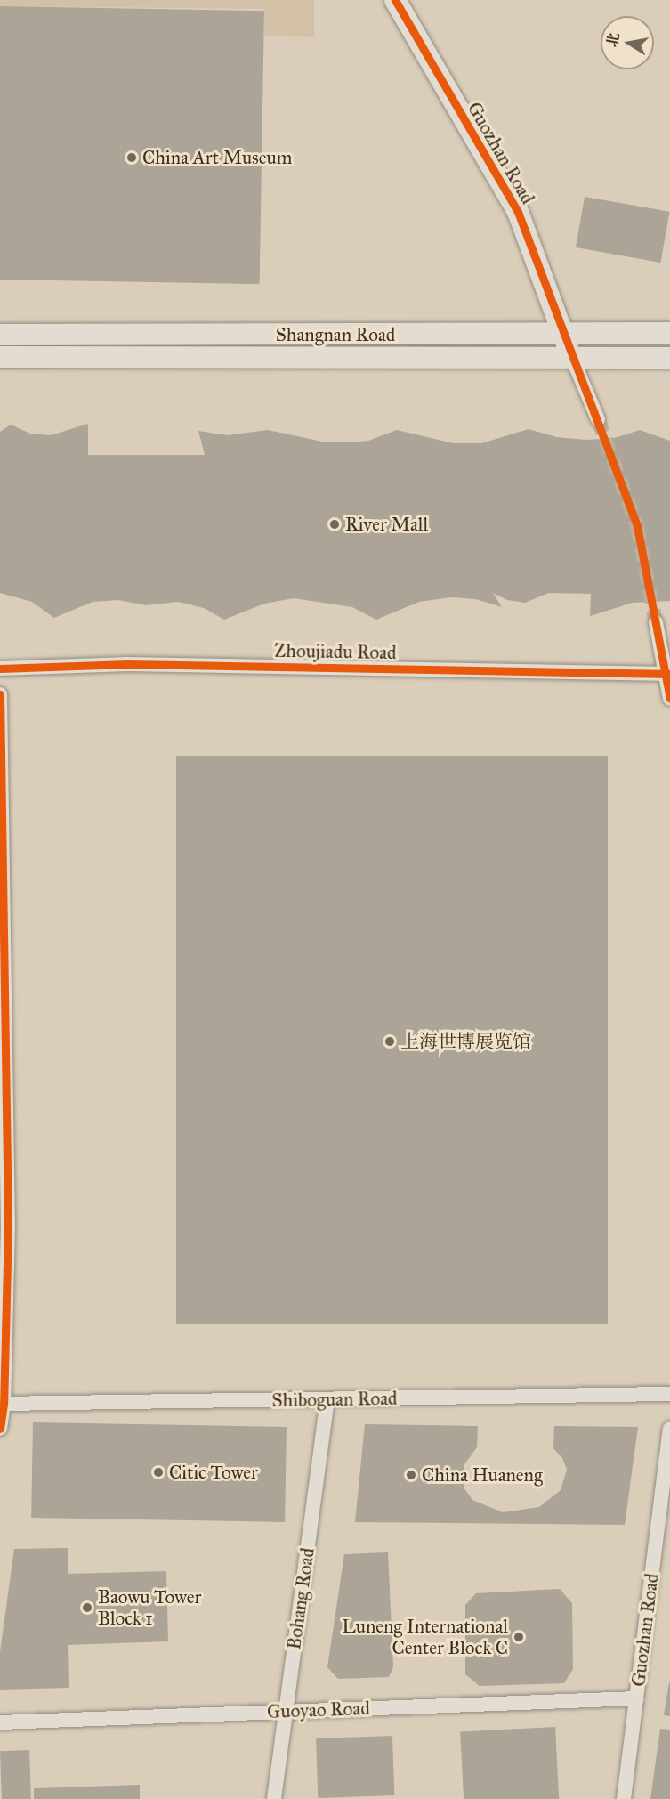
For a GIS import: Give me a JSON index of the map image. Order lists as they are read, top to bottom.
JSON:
{
  "streets": {
    "main road": ["Guozhan Road", "Shangnan Road"],
    "street": [
      "Zhoujiadu Road",
      "Shiboguan Road",
      "Bohang Road",
      "Guoyao Road"
    ]
  },
  "crossings": [
    ["Guozhan Road", "Shangnan Road"],
    ["Guozhan Road", "Guoyao Road"],
    ["Shiboguan Road", "Bohang Road"],
    ["Bohang Road", "Guoyao Road"]
  ],
  "places": [
    "China Art Museum",
    "River Mall",
    "上海世博展览馆",
    "Citic Tower",
    "China Huaneng",
    "Baowu Tower Block 1",
    "Luneng International Center Block C"
  ],
  "north": "left"
}
